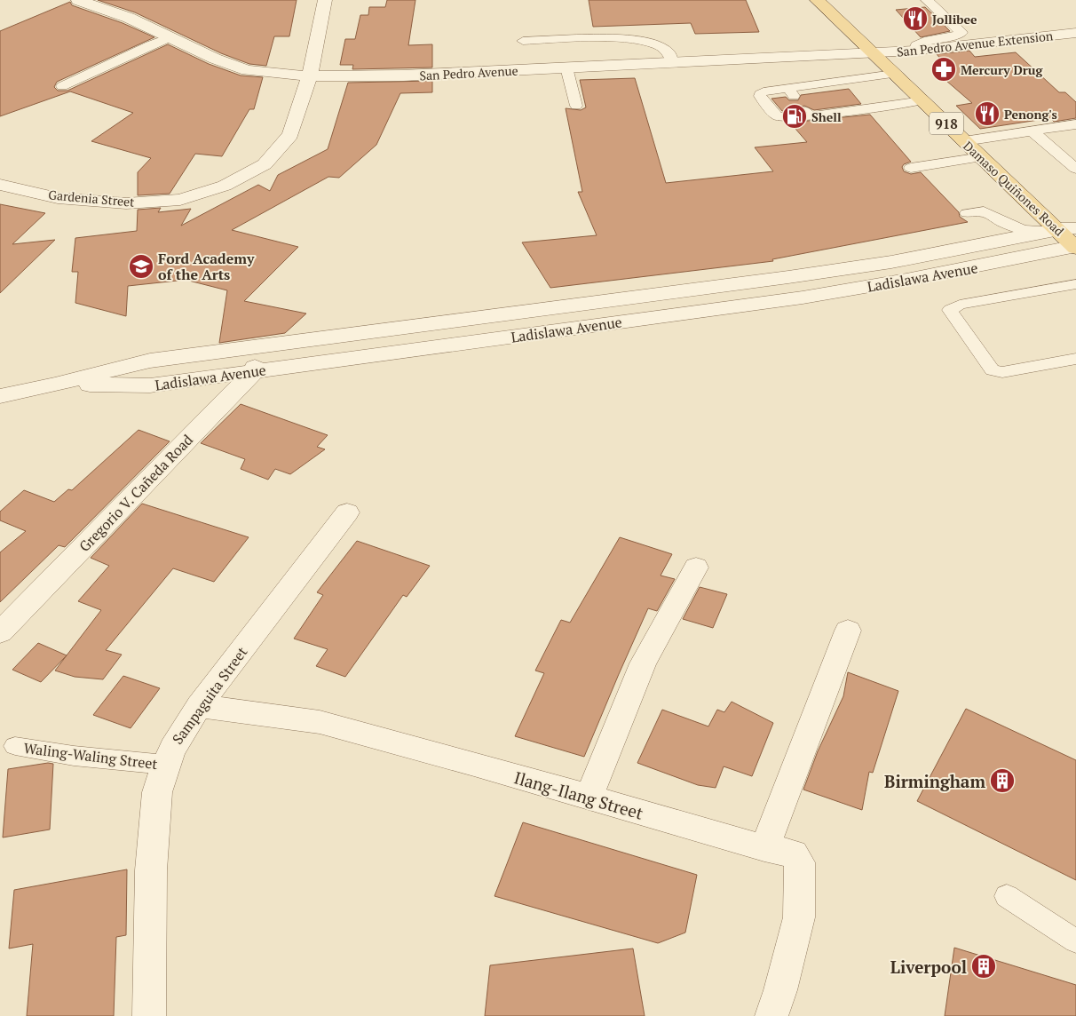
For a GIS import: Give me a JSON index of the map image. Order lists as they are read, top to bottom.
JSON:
{
  "streets": {
    "main road": ["918", "Damaso Quiñones Road"],
    "street": [
      "San Pedro Avenue Extension",
      "San Pedro Avenue",
      "Gardenia Street",
      "Ladislawa Avenue",
      "Gregorio V. Cañeda Road",
      "Sampaguita Street",
      "Ilang-Ilang Street"
    ],
    "lane": ["Waling-Waling Street"]
  },
  "crossings": [
    ["San Pedro Avenue Extension", "San Pedro Avenue"],
    ["San Pedro Avenue Extension", "Damaso Quiñones Road"],
    ["San Pedro Avenue", "Damaso Quiñones Road"],
    ["San Pedro Avenue", "Gardenia Street"],
    ["Damaso Quiñones Road", "Ladislawa Avenue"],
    ["Ladislawa Avenue", "Gregorio V. Cañeda Road"],
    ["Sampaguita Street", "Waling-Waling Street"],
    ["Sampaguita Street", "Ilang-Ilang Street"]
  ],
  "places": {
    "restaurant": ["Jollibee", "Penong's"],
    "pharmacy": ["Mercury Drug"],
    "fuel station": ["Shell"],
    "school or university": ["Ford Academy of the Arts"],
    "building": ["Birmingham", "Liverpool"]
  }
}
